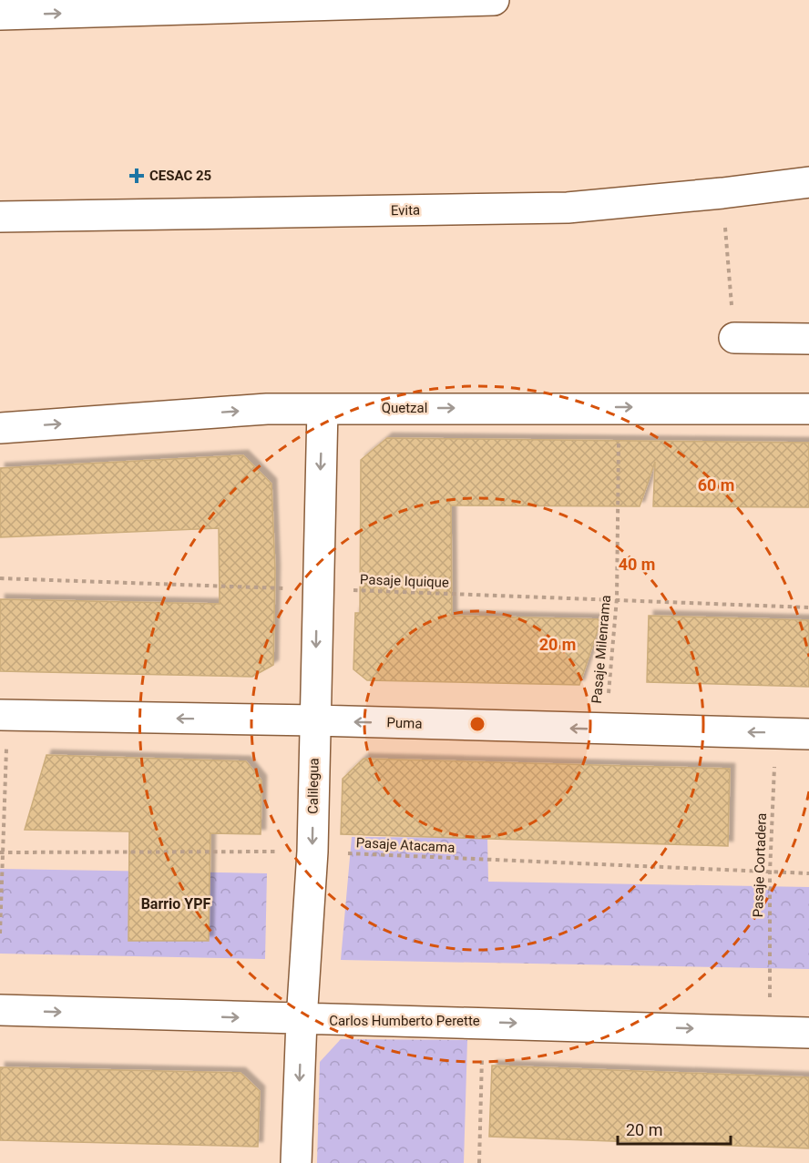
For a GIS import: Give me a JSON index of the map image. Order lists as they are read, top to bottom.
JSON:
{
  "streets": {
    "main road": [
      "Evita",
      "Quetzal",
      "Puma",
      "Calilegua",
      "Carlos Humberto Perette"
    ],
    "path": [
      "Pasaje Iquique",
      "Pasaje Milenrama",
      "Pasaje Atacama",
      "Pasaje Cortadera"
    ]
  },
  "crossings": [
    ["Quetzal", "Pasaje Milenrama"],
    ["Quetzal", "Calilegua"],
    ["Pasaje Iquique", "Pasaje Milenrama"],
    ["Pasaje Iquique", "Calilegua"],
    ["Pasaje Milenrama", "Puma"],
    ["Puma", "Calilegua"],
    ["Puma", "Pasaje Cortadera"],
    ["Calilegua", "Pasaje Atacama"],
    ["Calilegua", "Carlos Humberto Perette"],
    ["Pasaje Atacama", "Pasaje Cortadera"]
  ],
  "one_way": [
    "Quetzal",
    "Puma",
    "Calilegua",
    "Carlos Humberto Perette"
  ],
  "districts": ["Barrio YPF"],
  "places": {
    "health": ["CESAC 25"]
  },
  "scale_bar": "20 m",
  "rings": ["60 m", "40 m", "20 m"]
}
